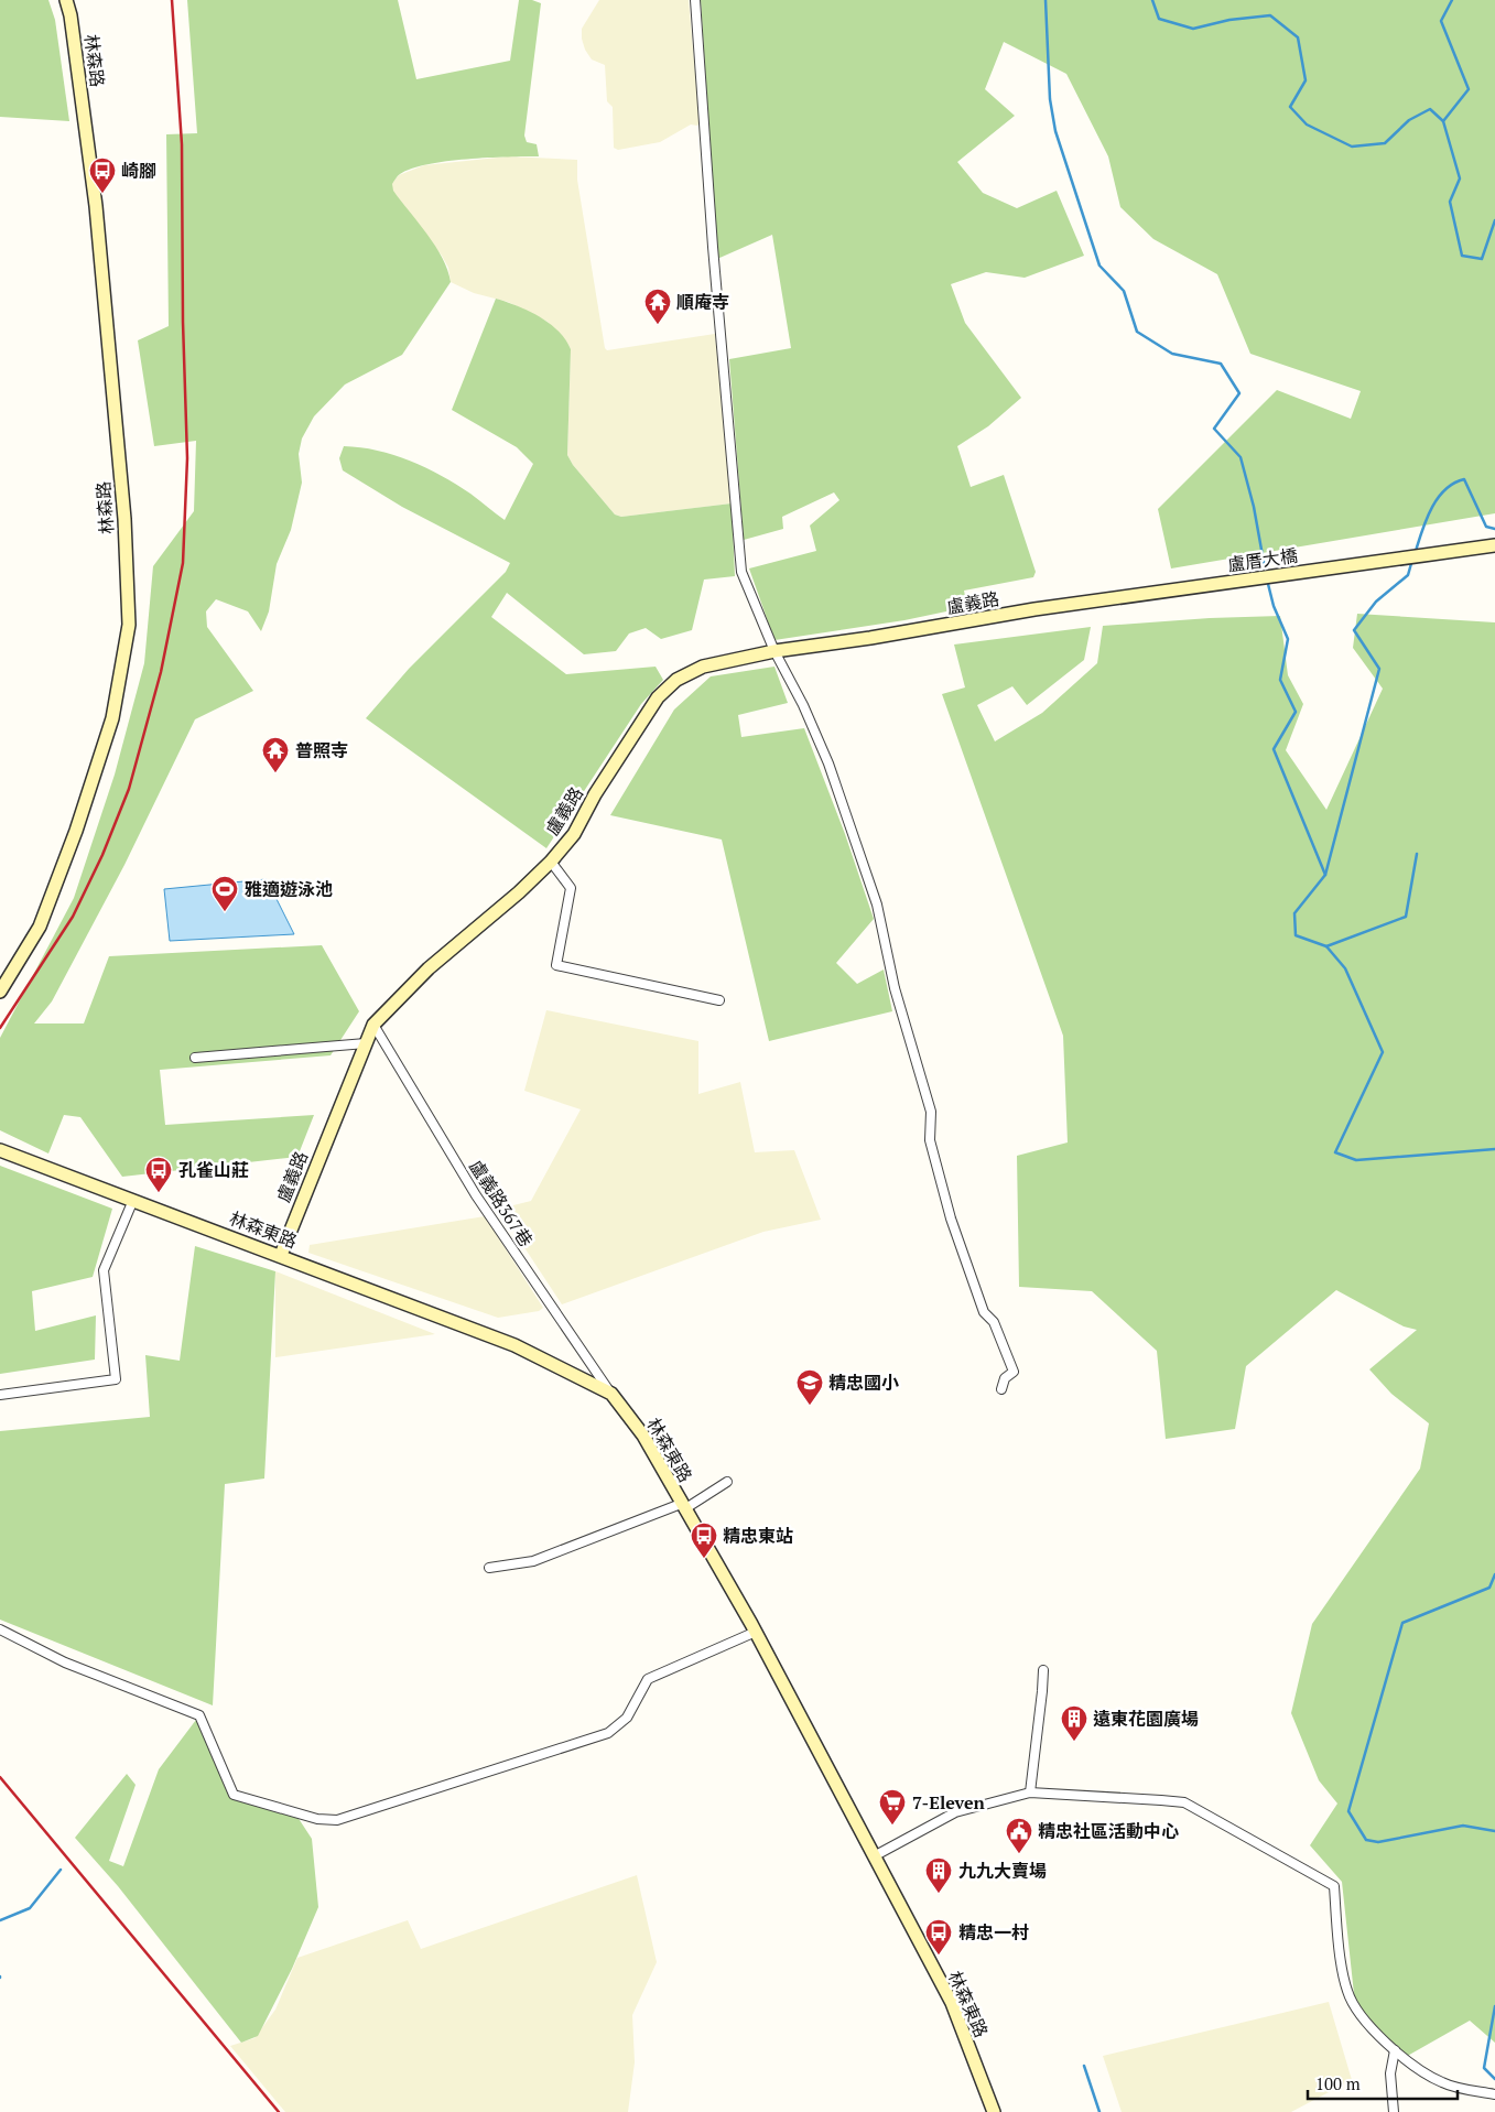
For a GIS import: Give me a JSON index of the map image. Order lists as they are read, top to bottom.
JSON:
{
  "streets": {
    "main road": [
      "林森路",
      "盧厝大橋",
      "盧義路",
      "林森東路"
    ],
    "street": ["盧義路367巷"]
  },
  "crossings": [
    ["盧厝大橋", "盧義路"],
    ["盧義路", "盧義路367巷"],
    ["盧義路", "林森東路"],
    ["盧義路367巷", "林森東路"]
  ],
  "places": {
    "bus stop": [
      "崎腳",
      "孔雀山莊",
      "精忠東站",
      "精忠一村"
    ],
    "temple": ["順庵寺", "普照寺"],
    "sports": ["雅適遊泳池"],
    "school or university": ["精忠國小"],
    "building": ["遠東花園廣場", "九九大賣場"],
    "supermarket": ["7-Eleven"],
    "public building": ["精忠社區活動中心"]
  },
  "scale_bar": "100 m"
}
